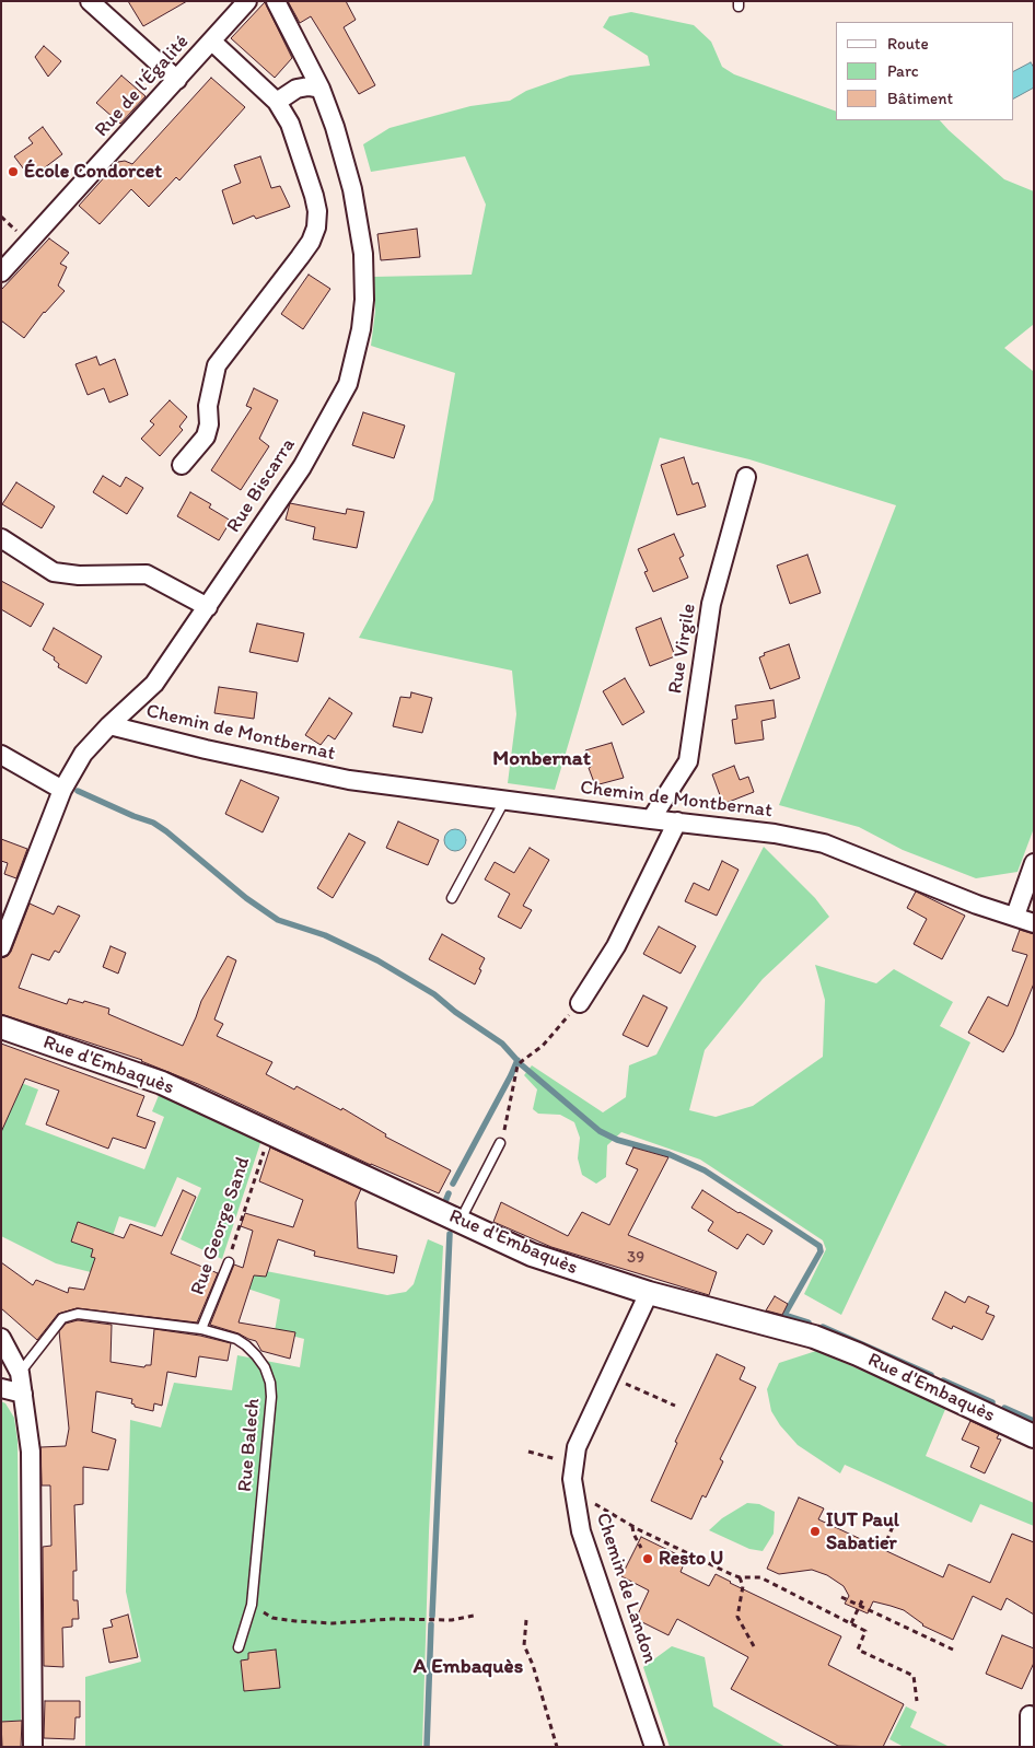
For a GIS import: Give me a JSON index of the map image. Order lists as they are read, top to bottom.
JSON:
{
  "streets": {
    "street": [
      "Rue de l'Égalité",
      "Rue Biscarra",
      "Rue Virgile",
      "Chemin de Montbernat",
      "Rue d'Embaquès",
      "Chemin de Landon"
    ],
    "lane": ["Rue George Sand", "Rue Balech"]
  },
  "crossings": [
    ["Rue Biscarra", "Chemin de Montbernat"],
    ["Rue Virgile", "Chemin de Montbernat"],
    ["Rue d'Embaquès", "Rue George Sand"],
    ["Rue d'Embaquès", "Chemin de Landon"],
    ["Rue George Sand", "Rue Balech"]
  ],
  "districts": ["Monbernat", "A Embaquès"],
  "places": ["École Condorcet", "IUT Paul Sabatier", "Resto U"],
  "house_numbers": ["39"],
  "legend": ["Route", "Parc", "Bâtiment"]
}
